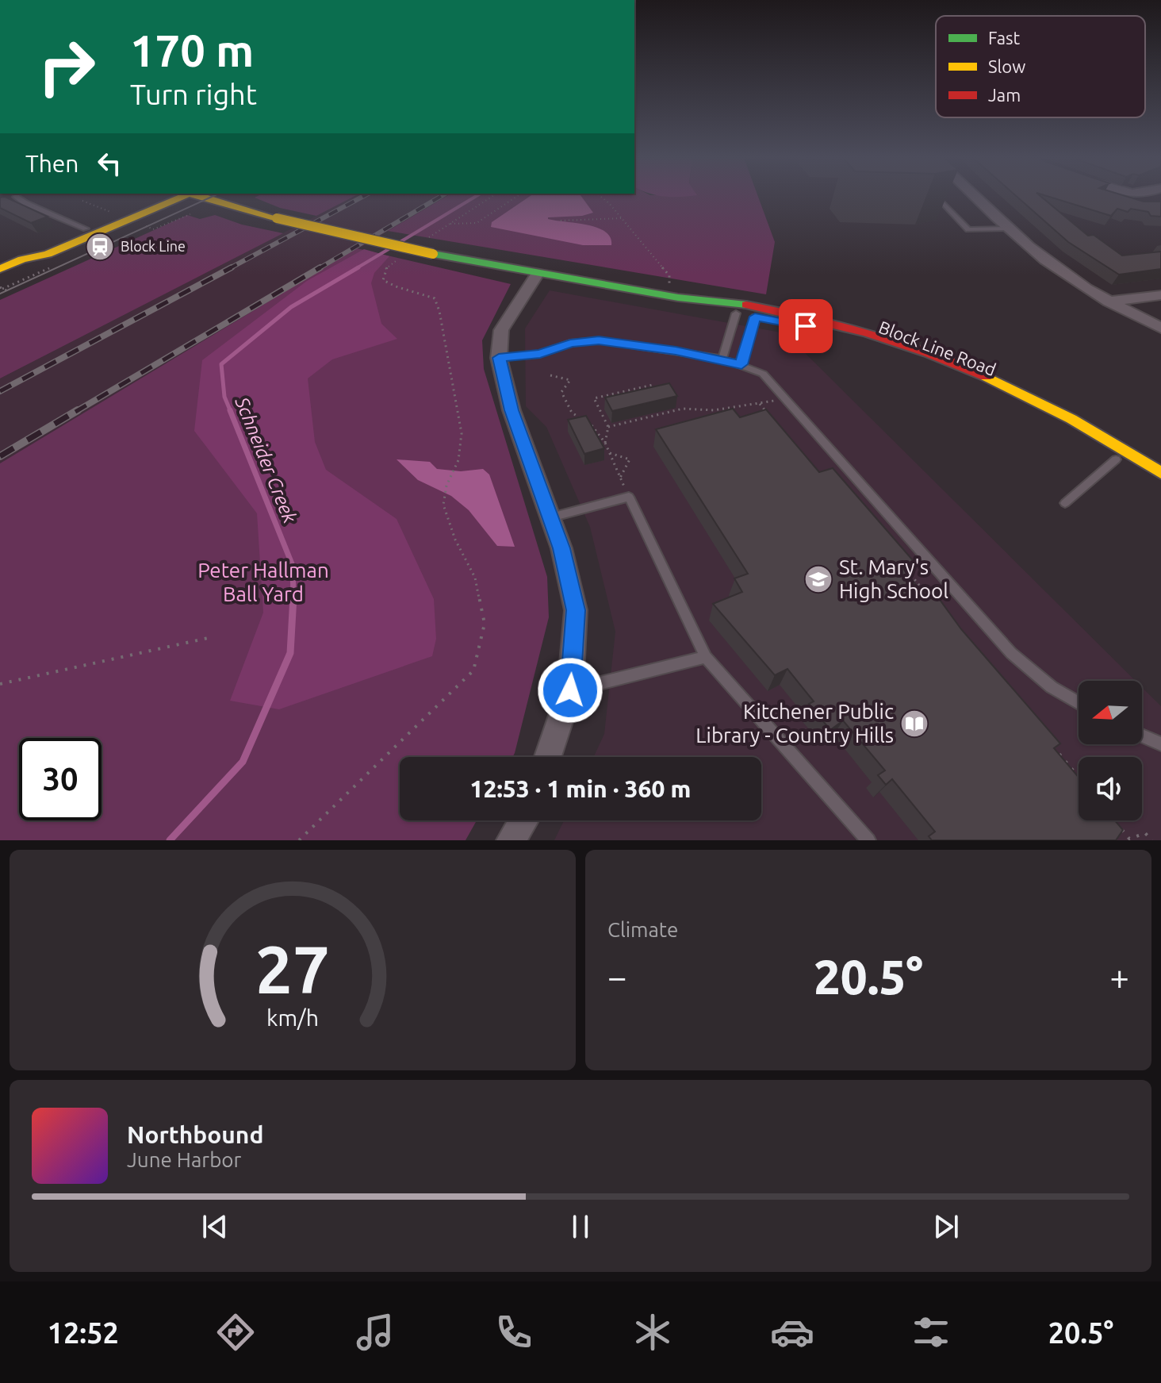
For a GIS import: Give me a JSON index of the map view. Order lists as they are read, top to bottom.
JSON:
{
  "streets": {
    "street": ["Block Line Road"]
  },
  "water": ["Schneider Creek"],
  "parks": ["Peter Hallman Ball Yard"],
  "places": {
    "station": ["Block Line"],
    "school or university": ["St. Mary's High School"],
    "library": ["Kitchener Public Library - Country Hills"]
  },
  "legend": ["Fast", "Slow", "Jam"],
  "north": "left",
  "page": {
    "turn": ["170 m", "Turn right"],
    "then": "Then",
    "limit": "30",
    "trip": "12:53 · 1 min · 360 m",
    "tile": "Climate",
    "heat": ["−", "20.5°", "+"],
    "song": ["Northbound", "June Harbor"],
    "tabs": ["12:52", "20.5°"],
    "gauge": ["27", "km/h"]
  }
}
